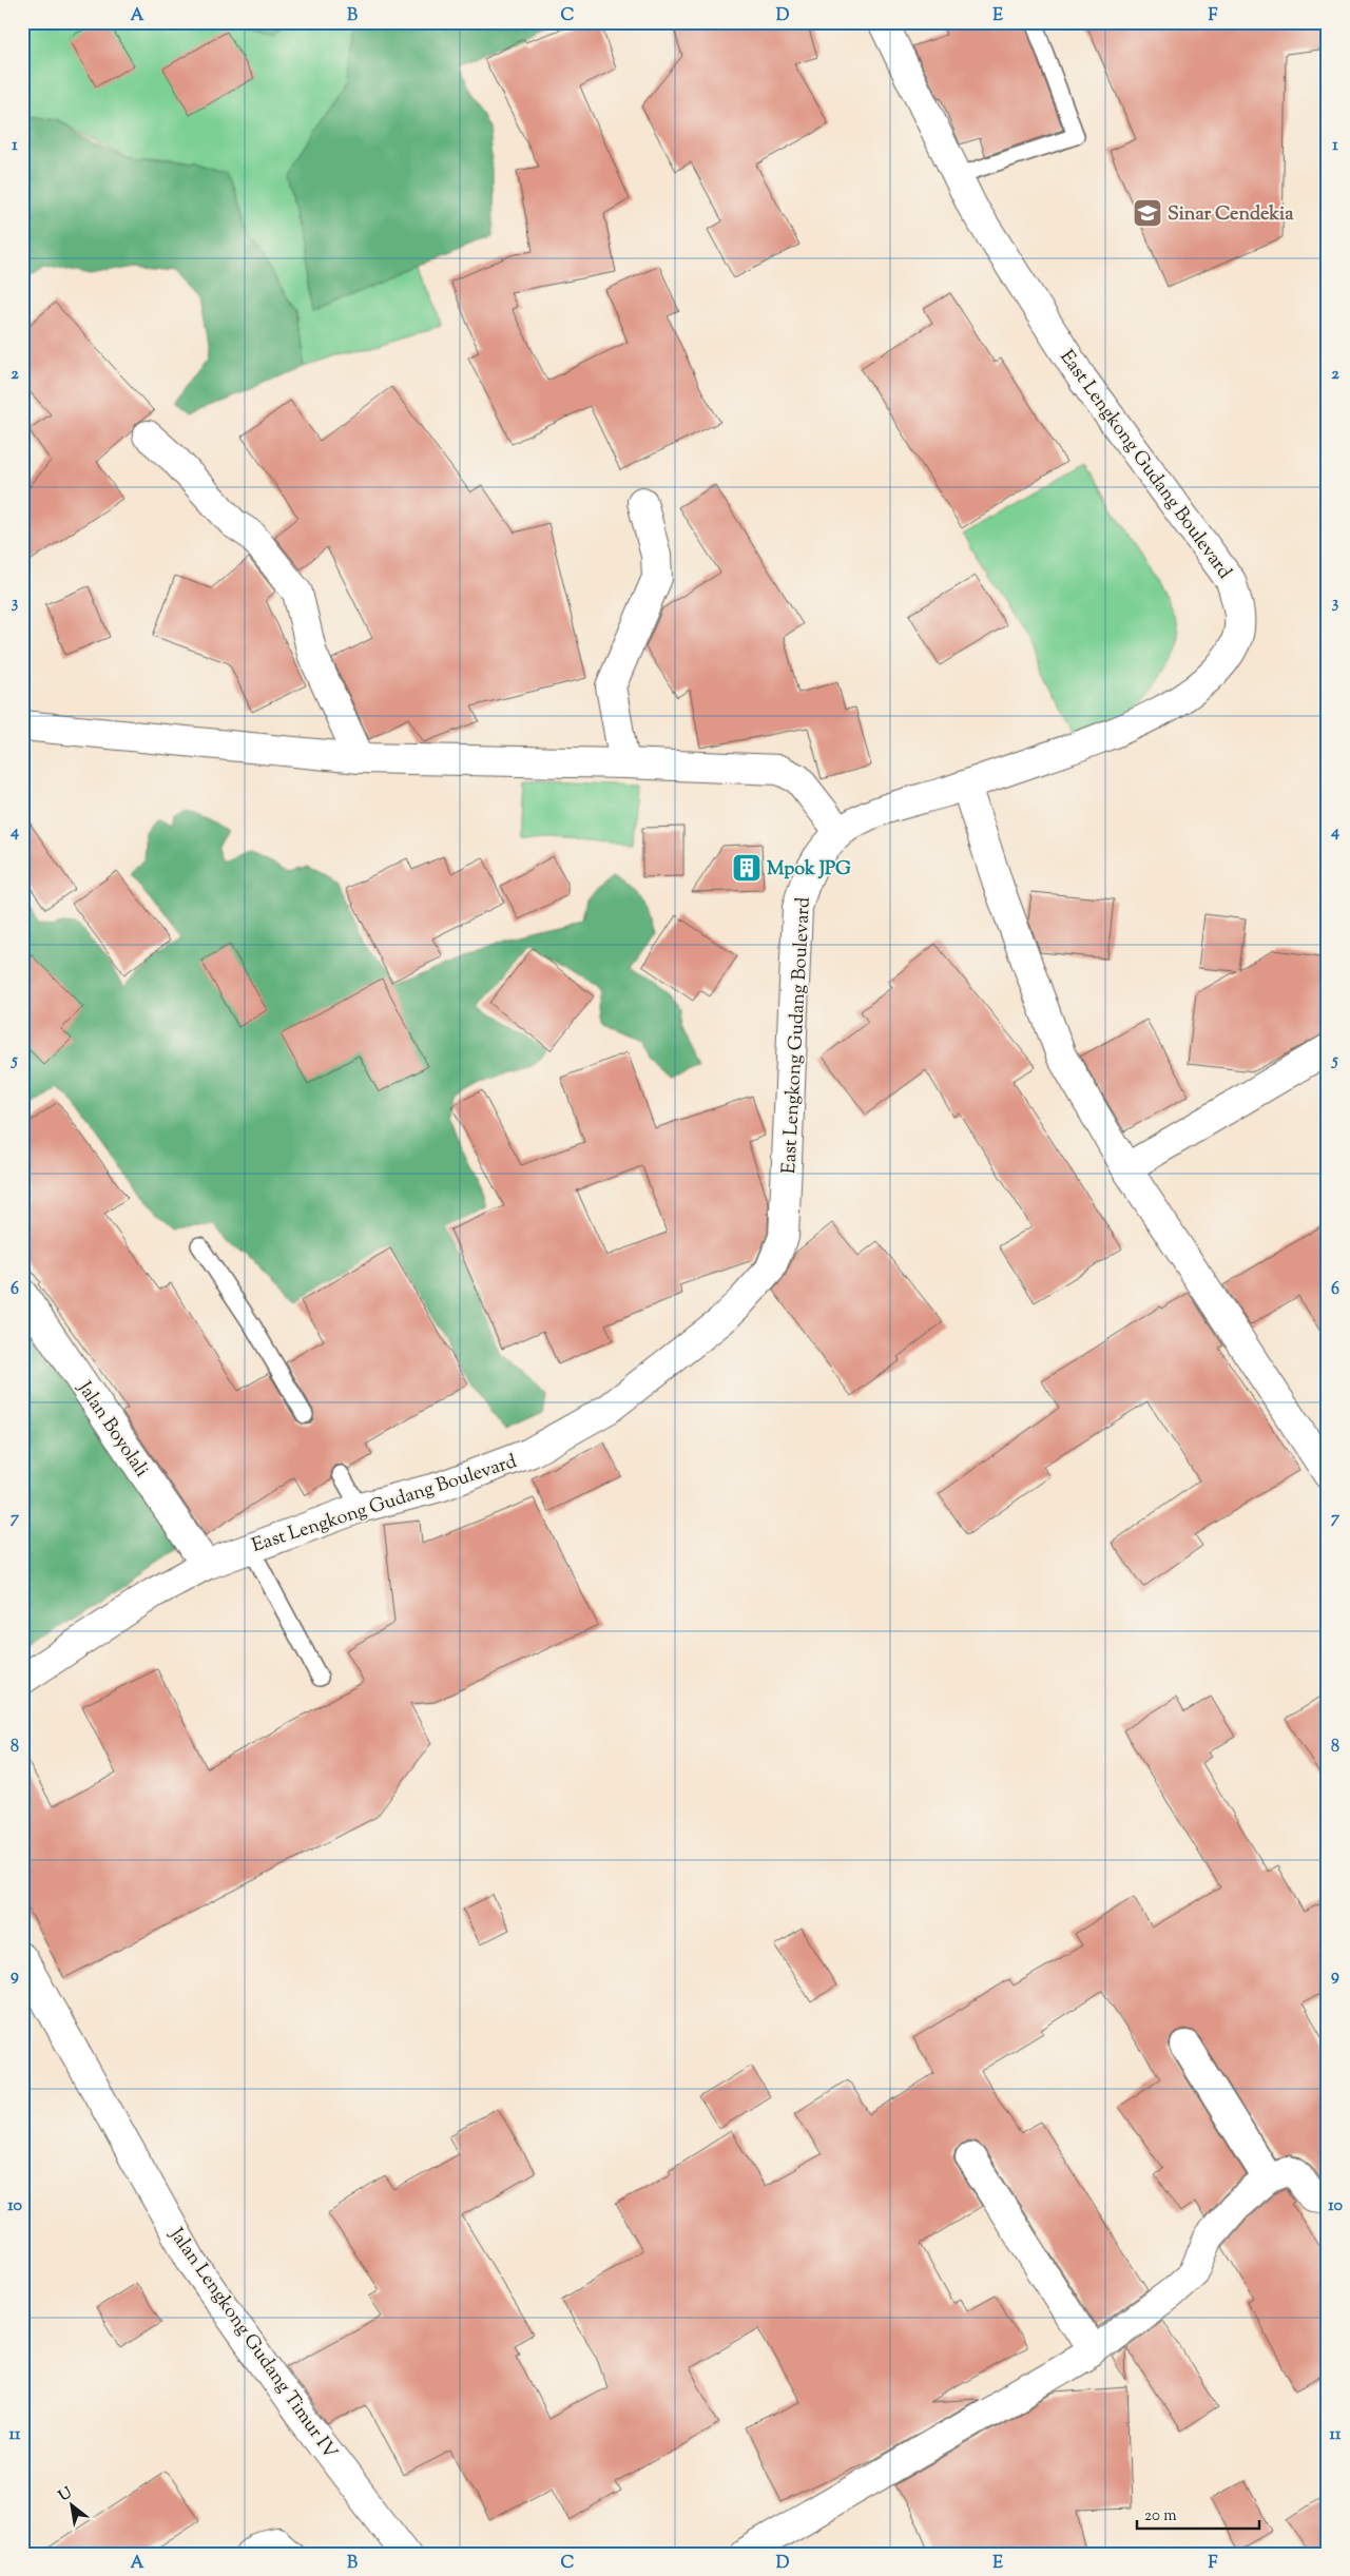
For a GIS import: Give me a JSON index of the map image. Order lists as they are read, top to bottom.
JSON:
{
  "streets": {
    "street": ["East Lengkong Gudang Boulevard", "Jalan Boyolali", "Jalan Lengkong Gudang Timur IV"]
  },
  "crossings": [
    ["East Lengkong Gudang Boulevard", "Jalan Boyolali"]
  ],
  "places": {
    "school or university": ["Sinar Cendekia"],
    "building": ["Mpok JPG"]
  },
  "scale_bar": "20 m",
  "north": "top left",
  "grid": {
    "columns": [
      "A",
      "B",
      "C",
      "D",
      "E",
      "F"
    ],
    "rows": [
      "1",
      "2",
      "3",
      "4",
      "5",
      "6",
      "7",
      "8",
      "9",
      "10",
      "11"
    ]
  }
}
